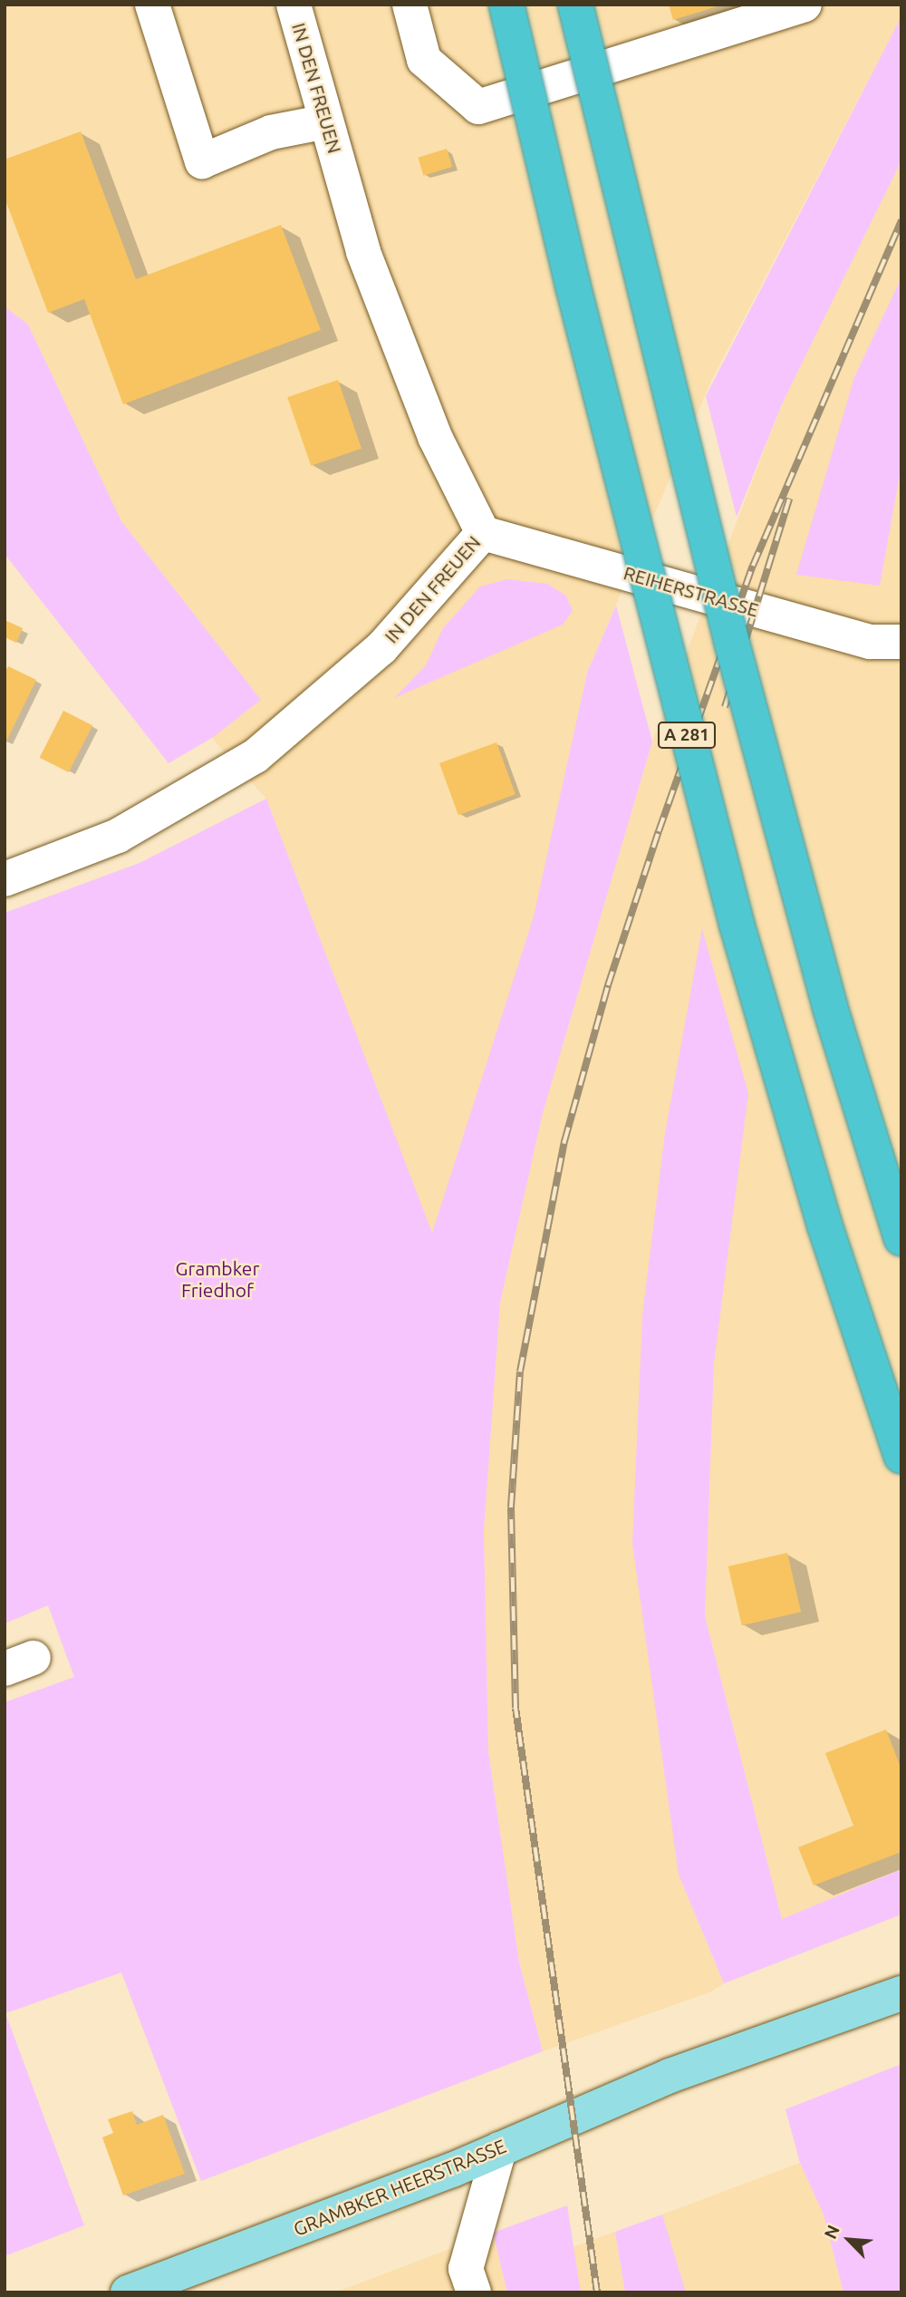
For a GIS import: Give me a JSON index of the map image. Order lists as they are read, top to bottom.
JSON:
{
  "streets": {
    "highway": ["A 281"],
    "main road": ["GRAMBKER HEERSTRASSE"],
    "street": ["IN DEN FREUEN", "REIHERSTRASSE"]
  },
  "crossings": [
    ["IN DEN FREUEN", "REIHERSTRASSE"]
  ],
  "parks": ["Grambker Friedhof"],
  "north": "top left"
}
